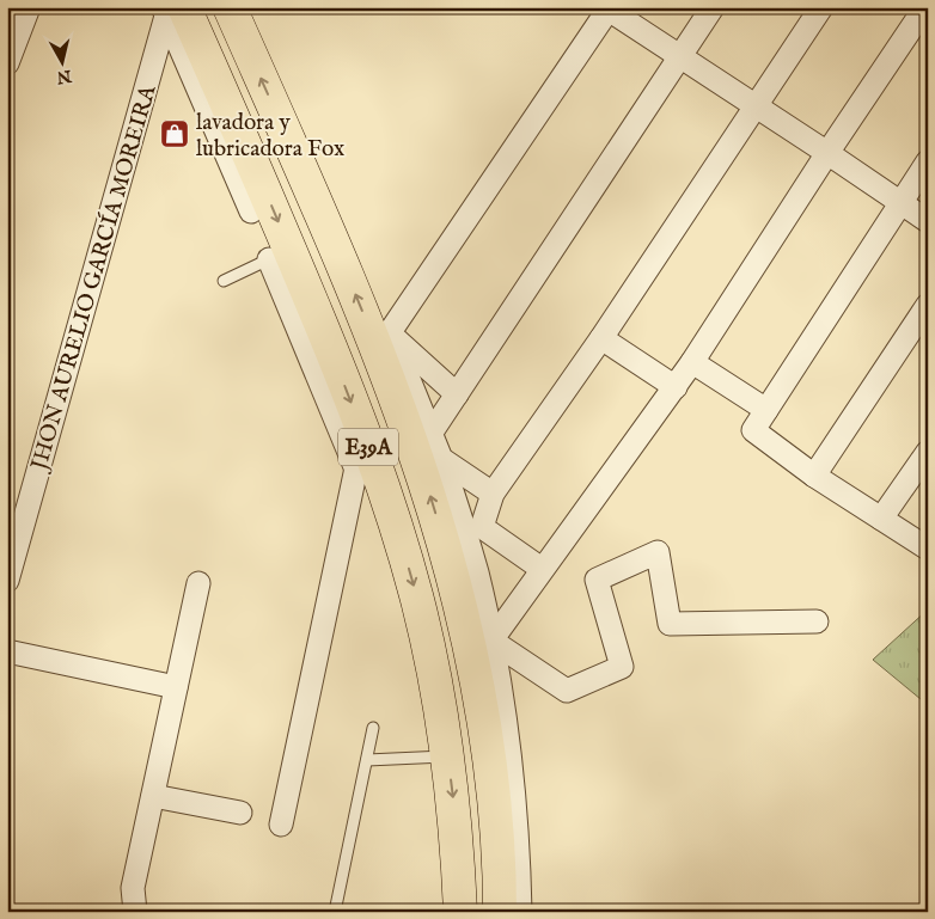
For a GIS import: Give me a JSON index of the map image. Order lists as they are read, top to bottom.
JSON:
{
  "streets": {
    "main road": ["E39A"],
    "street": ["JHON AURELIO GARCÍA MOREIRA"]
  },
  "crossings": [
    ["JHON AURELIO GARCÍA MOREIRA", "E39A"]
  ],
  "places": {
    "shop": ["lavadora y lubricadora Fox"]
  },
  "north": "bottom"
}
